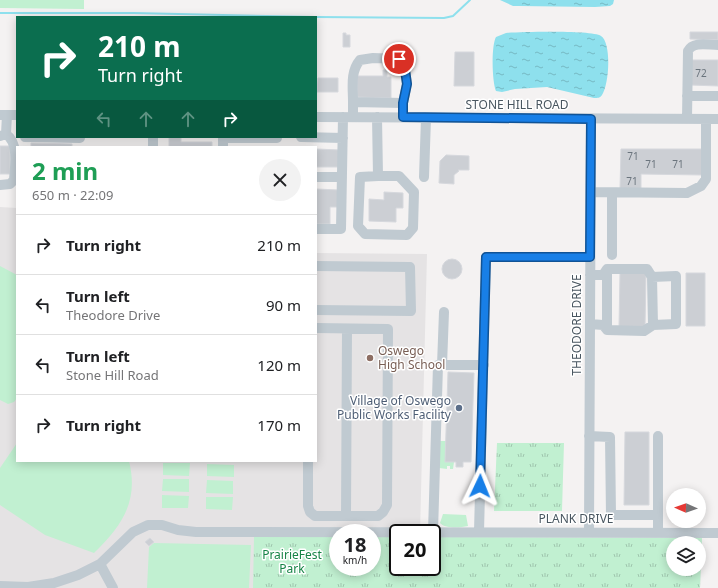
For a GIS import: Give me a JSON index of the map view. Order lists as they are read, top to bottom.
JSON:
{
  "streets": {
    "street": ["STONE HILL ROAD", "THEODORE DRIVE", "PLANK DRIVE"]
  },
  "crossings": [
    ["STONE HILL ROAD", "THEODORE DRIVE"],
    ["THEODORE DRIVE", "PLANK DRIVE"]
  ],
  "parks": ["PrairieFest Park"],
  "places": ["Oswego High School", "Village of Oswego Public Works Facility"],
  "house_numbers": [
    "72",
    "71",
    "71",
    "71",
    "71"
  ],
  "north": "left",
  "page": {
    "turn": ["210 m", "Turn right"],
    "heading": ["2 min", "650 m · 22:09"],
    "list": [
      {
        "name": "Turn right",
        "value": "210 m"
      },
      {
        "name": "Turn left",
        "note": "Theodore Drive",
        "value": "90 m"
      },
      {
        "name": "Turn left",
        "note": "Stone Hill Road",
        "value": "120 m"
      },
      {
        "name": "Turn right",
        "value": "170 m"
      }
    ],
    "speed": "18 km/h",
    "limit": "20"
  }
}
